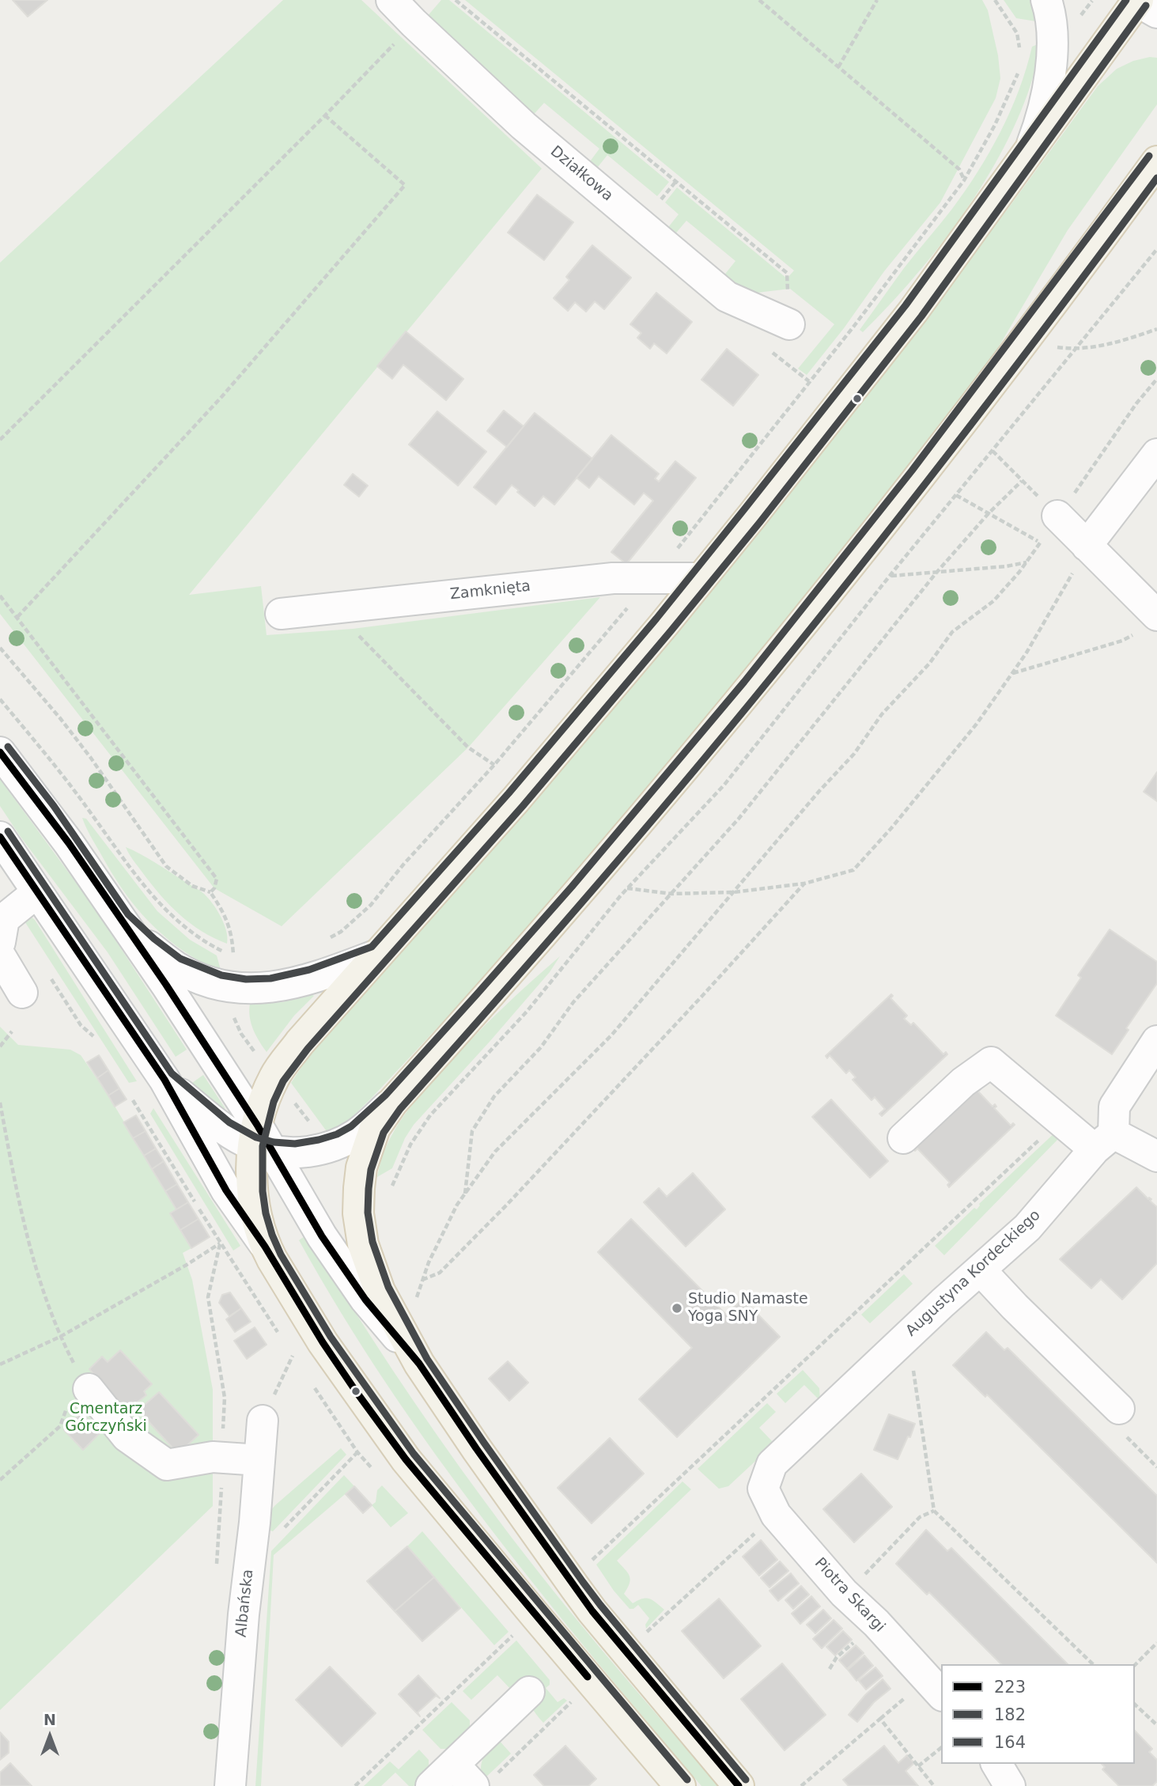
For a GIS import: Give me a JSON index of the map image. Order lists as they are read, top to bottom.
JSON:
{
  "streets": {
    "street": [
      "Działkowa",
      "Zamknięta",
      "Augustyna Kordeckiego",
      "Piotra Skargi",
      "Albańska"
    ]
  },
  "crossings": [
    ["Augustyna Kordeckiego", "Piotra Skargi"]
  ],
  "parks": ["Cmentarz Górczyński"],
  "places": ["Studio Namaste Yoga SNY"],
  "lines": ["transit line 164", "transit line 182", "transit line 223"],
  "legend": ["223", "182", "164"],
  "north": "top"
}
